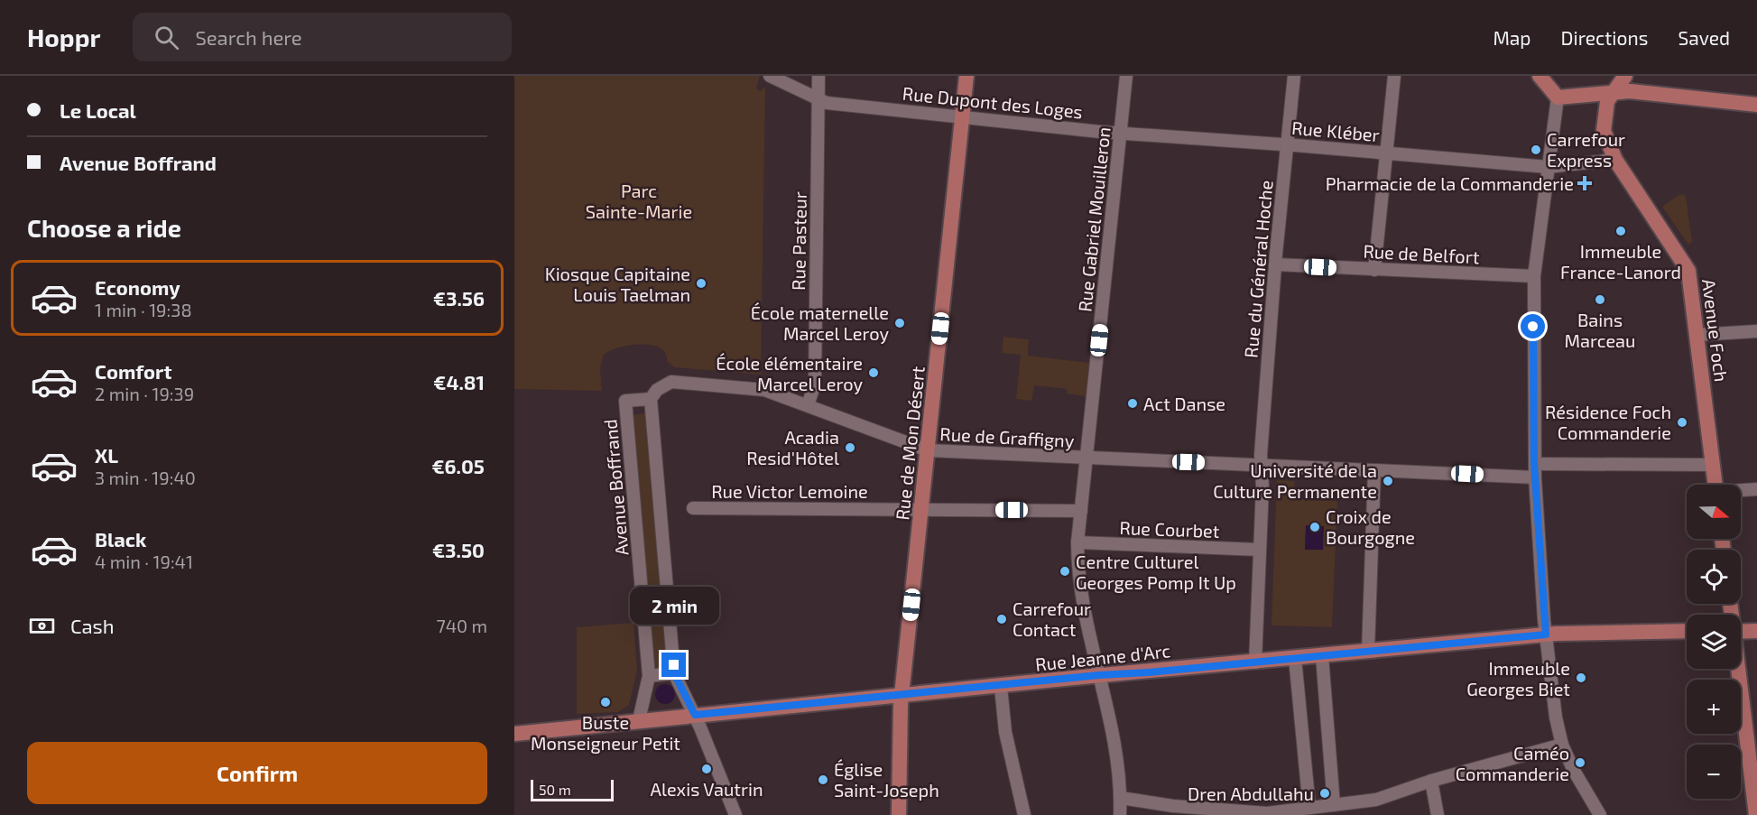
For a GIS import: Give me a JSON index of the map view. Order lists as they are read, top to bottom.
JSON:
{
  "streets": {
    "main road": ["Avenue Foch", "Rue de Mon Désert", "Rue Jeanne d'Arc"],
    "street": [
      "Rue Dupont des Loges",
      "Rue Kléber",
      "Rue Gabriel Mouilleron",
      "Rue Pasteur",
      "Rue de Belfort",
      "Rue du Général Hoche",
      "Rue de Graffigny",
      "Avenue Boffrand",
      "Rue Victor Lemoine",
      "Rue Courbet"
    ]
  },
  "crossings": [
    ["Rue Dupont des Loges", "Rue Kléber"],
    ["Rue Dupont des Loges", "Rue Gabriel Mouilleron"],
    ["Rue Dupont des Loges", "Rue Pasteur"],
    ["Rue Dupont des Loges", "Rue de Mon Désert"],
    ["Rue Kléber", "Rue Gabriel Mouilleron"],
    ["Rue Kléber", "Rue du Général Hoche"],
    ["Rue Kléber", "Avenue Foch"],
    ["Rue Gabriel Mouilleron", "Rue de Graffigny"],
    ["Rue Gabriel Mouilleron", "Rue Victor Lemoine"],
    ["Rue Gabriel Mouilleron", "Rue Courbet"],
    ["Rue Gabriel Mouilleron", "Rue Jeanne d'Arc"],
    ["Rue Pasteur", "Rue de Graffigny"],
    ["Rue de Belfort", "Rue du Général Hoche"],
    ["Rue du Général Hoche", "Rue de Graffigny"],
    ["Rue du Général Hoche", "Rue Courbet"],
    ["Rue du Général Hoche", "Rue Jeanne d'Arc"],
    ["Rue de Graffigny", "Rue de Mon Désert"],
    ["Rue de Graffigny", "Avenue Boffrand"],
    ["Rue de Mon Désert", "Rue Victor Lemoine"],
    ["Rue de Mon Désert", "Rue Jeanne d'Arc"],
    ["Avenue Boffrand", "Rue Jeanne d'Arc"]
  ],
  "parks": ["Parc Sainte-Marie"],
  "places": {
    "other": [
      "Carrefour Express",
      "Immeuble France-Lanord",
      "Kiosque Capitaine Louis Taelman",
      "Bains Marceau",
      "École maternelle Marcel Leroy",
      "École élémentaire Marcel Leroy",
      "Act Danse",
      "Résidence Foch Commanderie",
      "Acadia Resid'Hôtel",
      "Université de la Culture Permanente",
      "Croix de Bourgogne",
      "Centre Culturel Georges Pomp It Up",
      "Carrefour Contact",
      "Immeuble Georges Biet",
      "Buste Monseigneur Petit",
      "Caméo Commanderie",
      "Alexis Vautrin",
      "Église Saint-Joseph",
      "Dren Abdullahu"
    ],
    "health": ["Pharmacie de la Commanderie"]
  },
  "scale_bar": "50 m",
  "north": "right",
  "page": {
    "header": "Hoppr",
    "search": "Search here",
    "nav": ["Map", "Directions", "Saved"],
    "banner": ["Le Local", "Avenue Boffrand"],
    "heading": "Choose a ride",
    "list": [
      {
        "name": "Economy",
        "note": "1 min · 19:38",
        "value": "€3.56"
      },
      {
        "name": "Comfort",
        "note": "2 min · 19:39",
        "value": "€4.81"
      },
      {
        "name": "XL",
        "note": "3 min · 19:40",
        "value": "€6.05"
      },
      {
        "name": "Black",
        "note": "4 min · 19:41",
        "value": "€3.50"
      }
    ],
    "map_buttons": ["+", "−"],
    "bubble": "2 min",
    "pay": ["Cash", "740 m"],
    "buttons": "Confirm",
    "scale": "50 m"
  }
}
